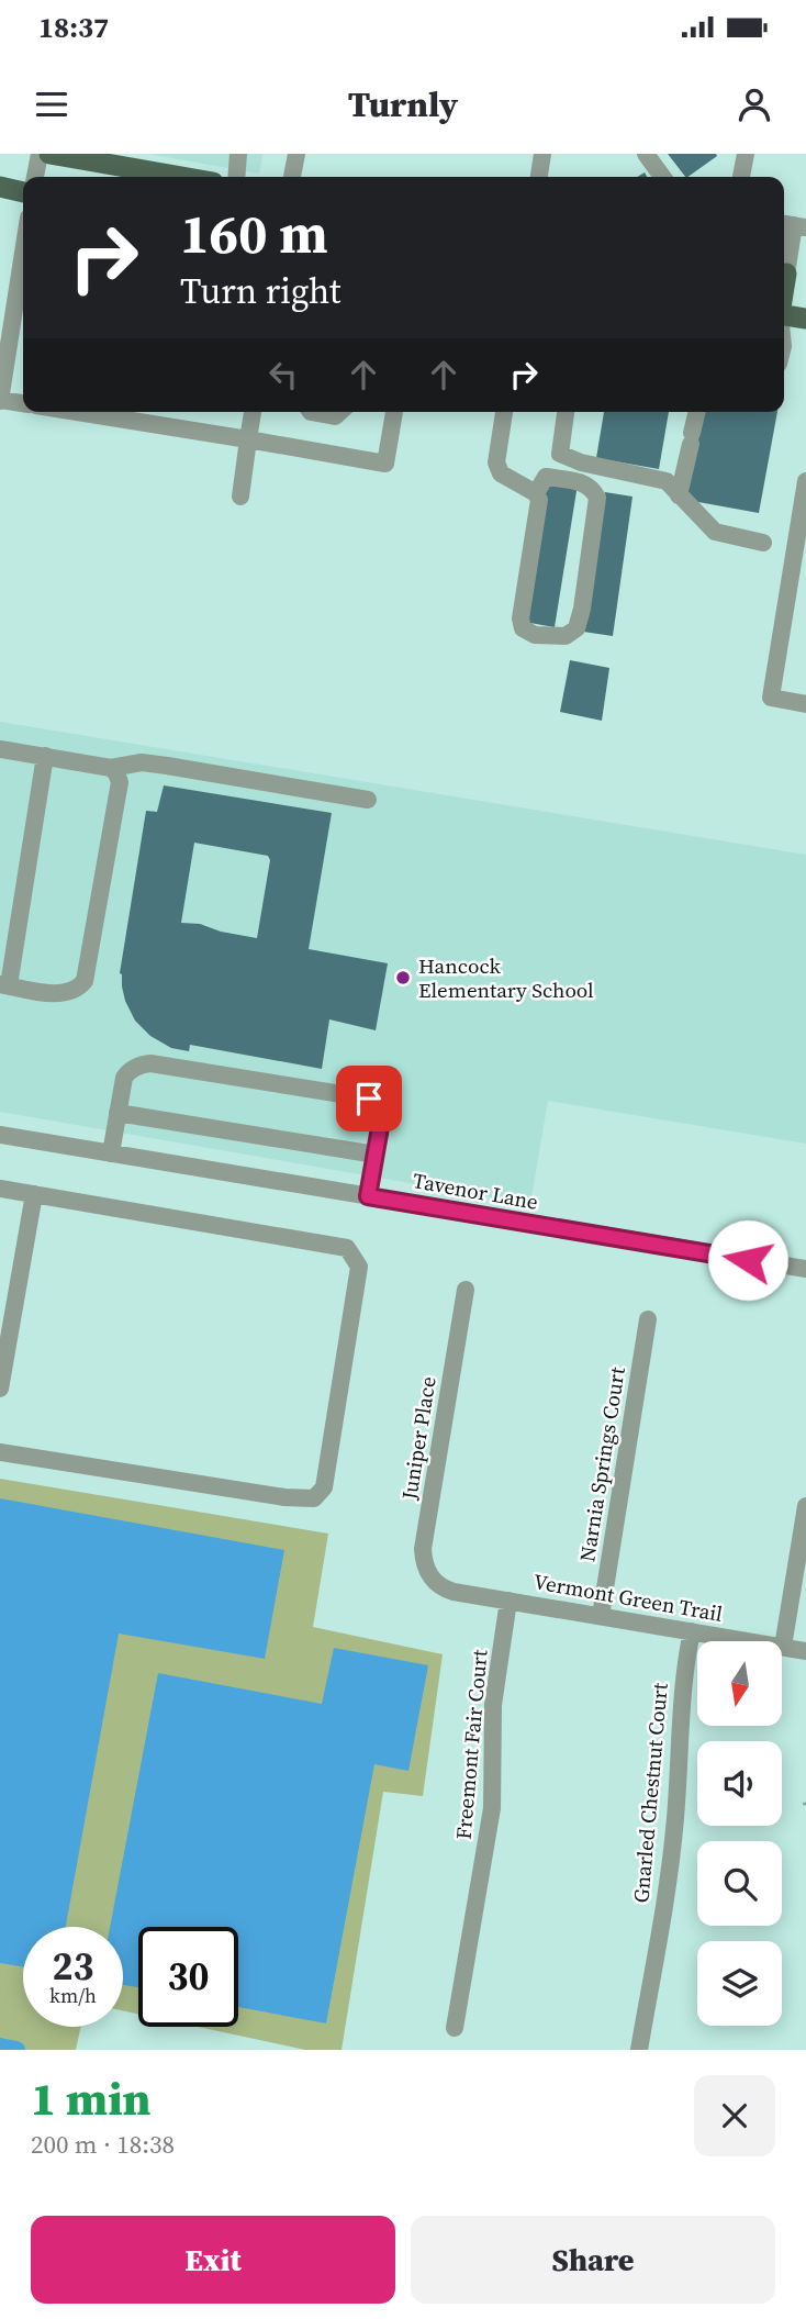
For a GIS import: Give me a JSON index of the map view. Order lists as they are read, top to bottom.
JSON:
{
  "streets": {
    "street": [
      "Tavenor Lane",
      "Juniper Place",
      "Narnia Springs Court",
      "Vermont Green Trail",
      "Freemont Fair Court",
      "Gnarled Chestnut Court"
    ]
  },
  "crossings": [
    ["Juniper Place", "Vermont Green Trail"],
    ["Narnia Springs Court", "Vermont Green Trail"],
    ["Vermont Green Trail", "Freemont Fair Court"],
    ["Vermont Green Trail", "Gnarled Chestnut Court"]
  ],
  "places": ["Hancock Elementary School"],
  "north": "bottom",
  "page": {
    "status": "18:37",
    "header": "Turnly",
    "turn": ["160 m", "Turn right"],
    "speed": "23 km/h",
    "limit": "30",
    "heading": ["1 min", "200 m · 18:38"],
    "buttons": ["Exit", "Share"]
  }
}
